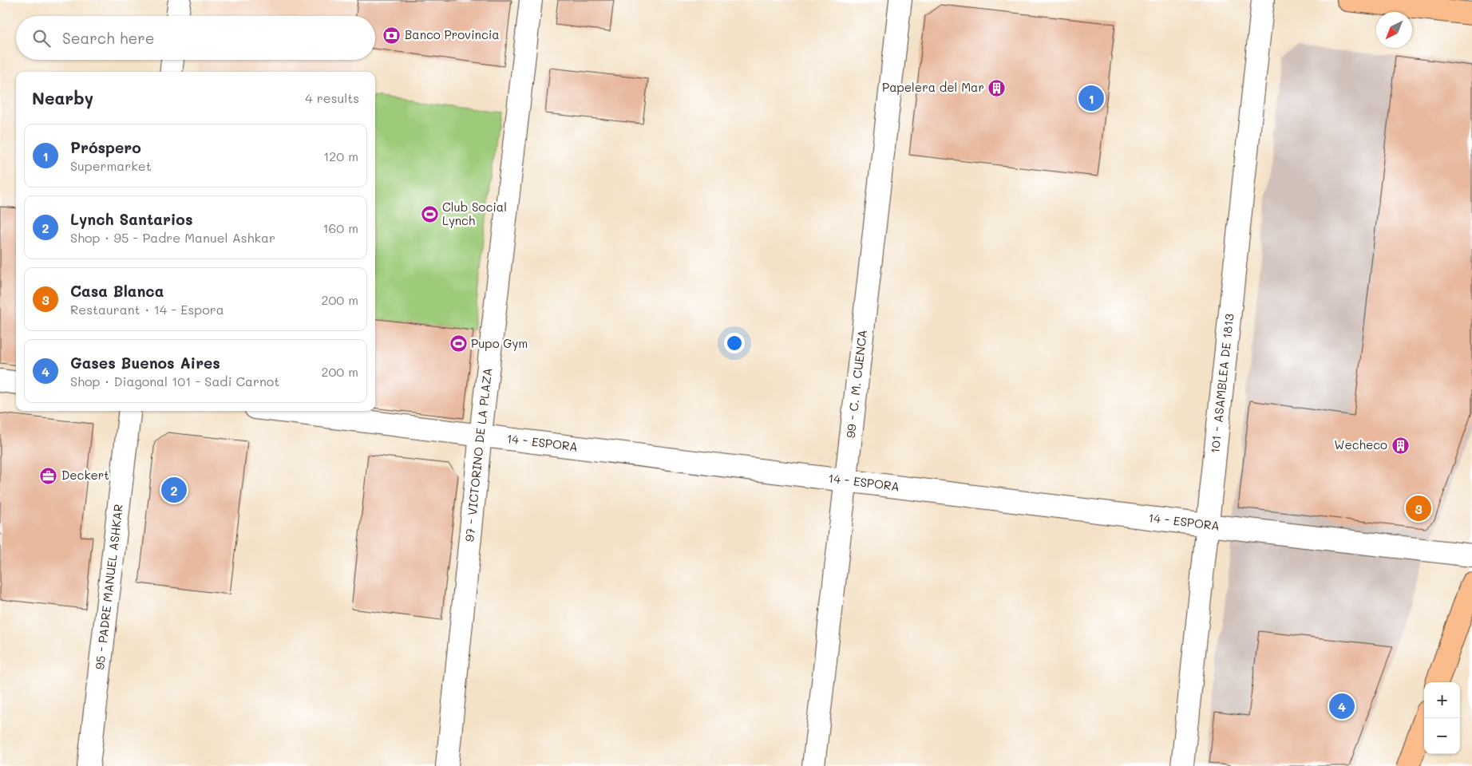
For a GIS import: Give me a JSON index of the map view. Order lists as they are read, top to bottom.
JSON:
{
  "streets": {
    "street": [
      "99 - C. M. CUENCA",
      "101 - ASAMBLEA DE 1813",
      "14 - ESPORA",
      "97 - VICTORINO DE LA PLAZA",
      "95 - PADRE MANUEL ASHKAR"
    ]
  },
  "crossings": [
    ["99 - C. M. CUENCA", "14 - ESPORA"],
    ["101 - ASAMBLEA DE 1813", "14 - ESPORA"],
    ["14 - ESPORA", "97 - VICTORINO DE LA PLAZA"]
  ],
  "places": {
    "bank": ["Banco Provincia"],
    "building": ["Papelera del Mar", "Wecheco"],
    "sports": ["Club Social Lynch", "Pupo Gym"],
    "office": ["Deckert"]
  },
  "north": "bottom left",
  "page": {
    "search": "Search here",
    "heading": ["Nearby", "4 results"],
    "pins": [
      "1",
      "2",
      "3",
      "4"
    ],
    "list": [
      {
        "mark": "1",
        "name": "Próspero",
        "note": "Supermarket",
        "value": "120 m"
      },
      {
        "mark": "2",
        "name": "Lynch Santarios",
        "note": "Shop · 95 - Padre Manuel Ashkar",
        "value": "160 m"
      },
      {
        "mark": "3",
        "name": "Casa Blanca",
        "note": "Restaurant · 14 - Espora",
        "value": "200 m"
      },
      {
        "mark": "4",
        "name": "Gases Buenos Aires",
        "note": "Shop · Diagonal 101 - Sadi Carnot",
        "value": "200 m"
      }
    ],
    "map_buttons": ["+", "−"]
  }
}
